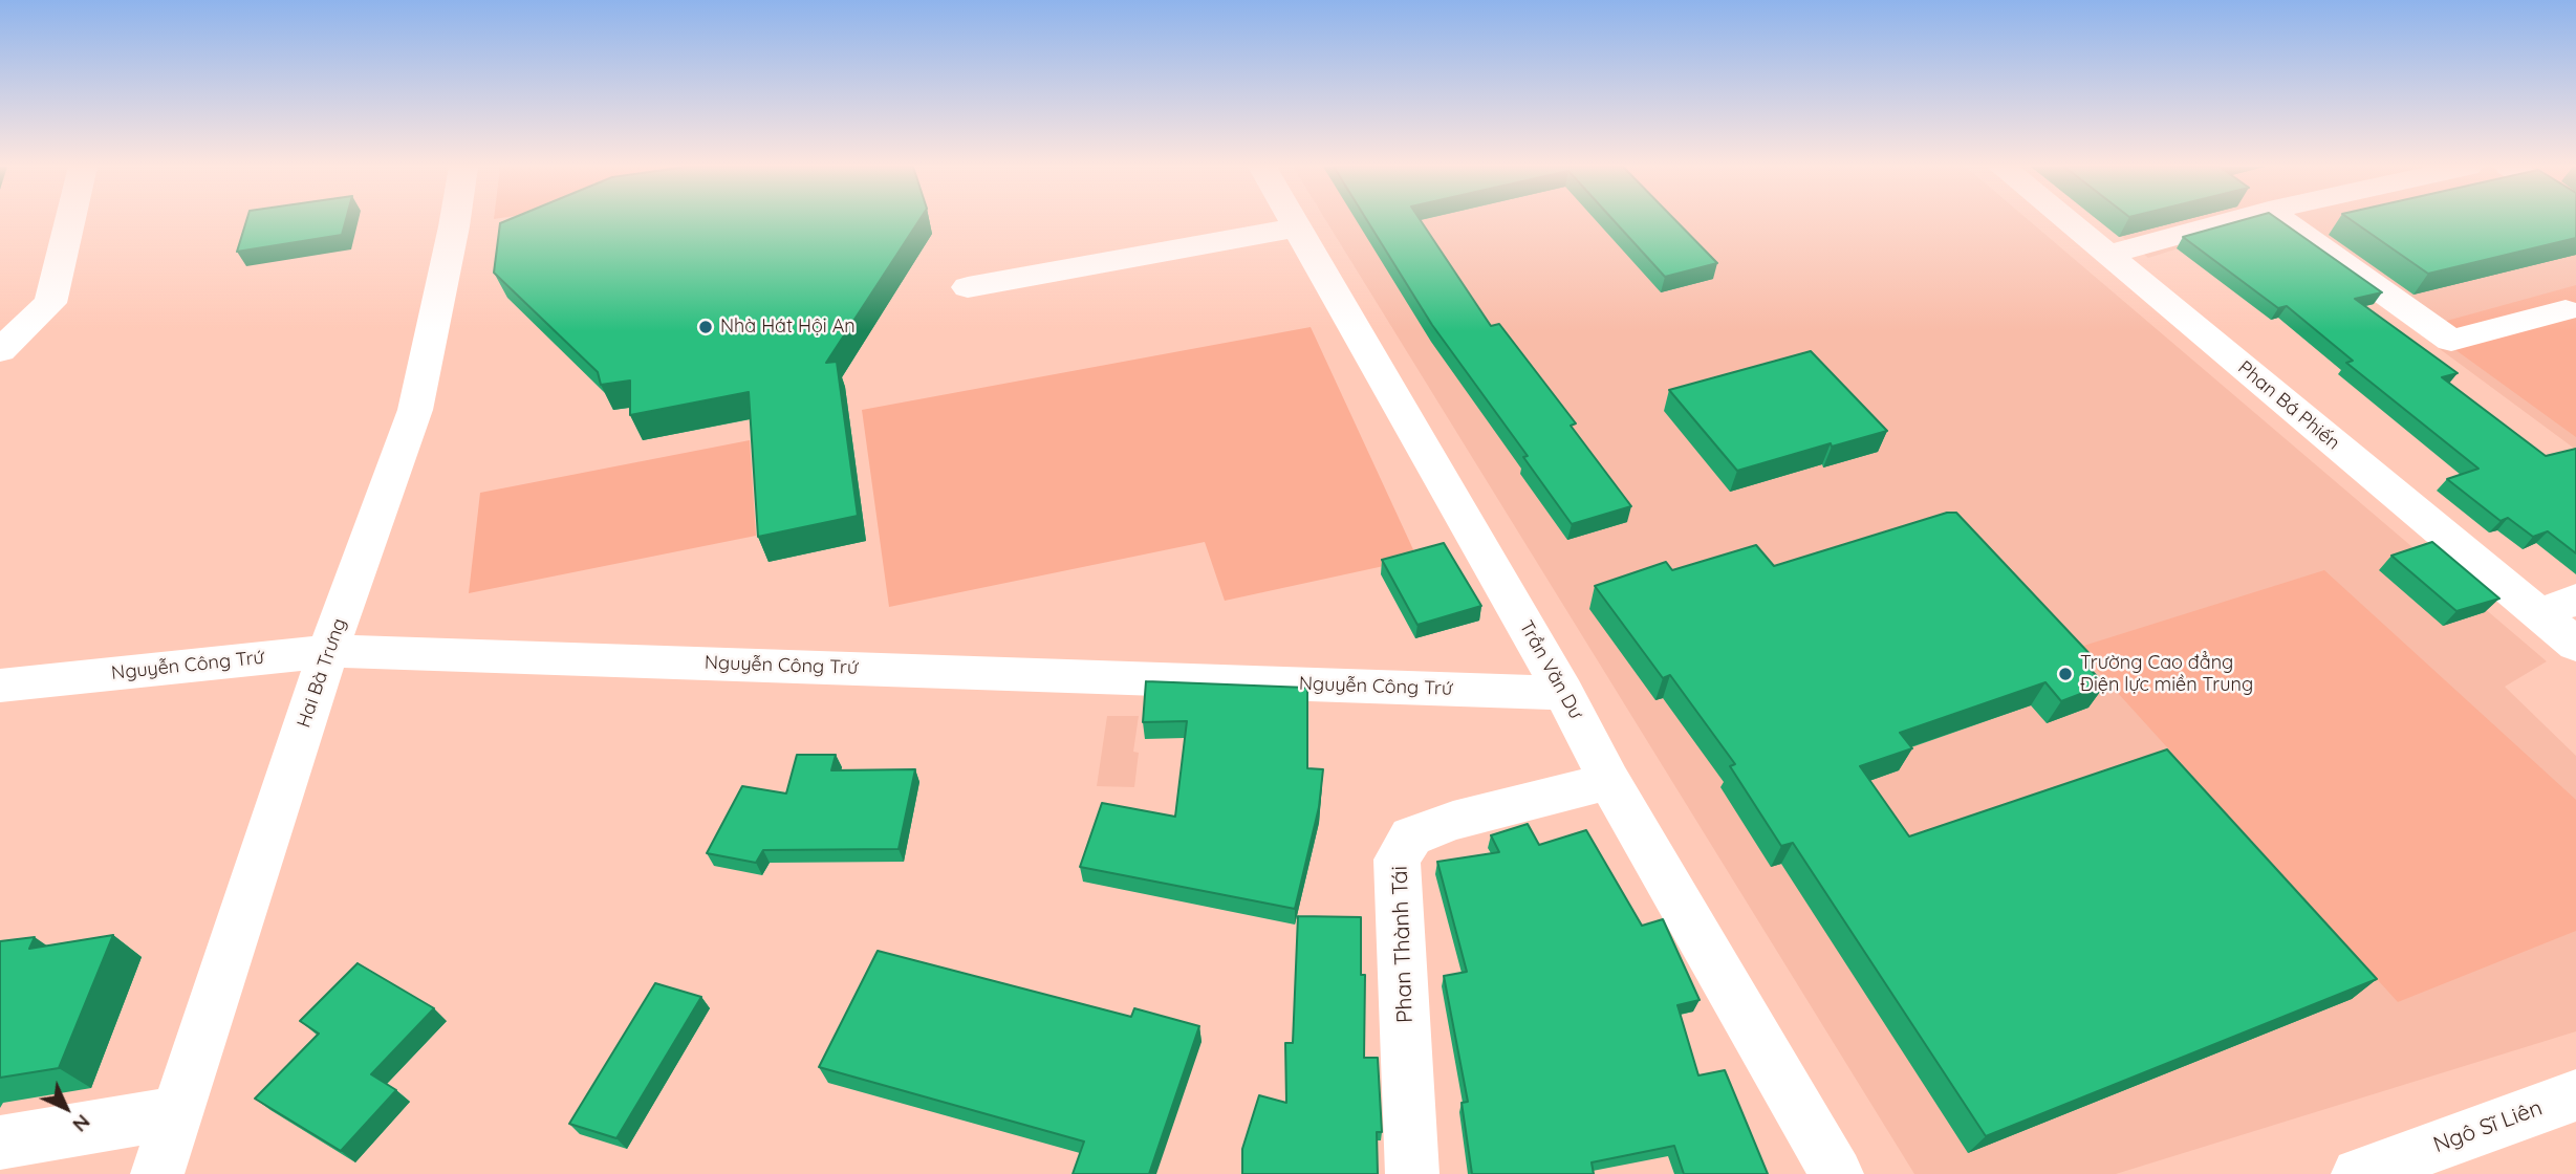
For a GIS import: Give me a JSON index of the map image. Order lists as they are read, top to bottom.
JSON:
{
  "streets": {
    "street": [
      "Phan Bá Phiến",
      "Nguyễn Công Trứ",
      "Trần Văn Dư",
      "Hai Bà Trưng",
      "Phan Thành Tái",
      "Ngô Sĩ Liên"
    ]
  },
  "crossings": [
    ["Nguyễn Công Trứ", "Trần Văn Dư"],
    ["Nguyễn Công Trứ", "Hai Bà Trưng"],
    ["Trần Văn Dư", "Phan Thành Tái"]
  ],
  "places": ["Nhà Hát Hội An", "Trường Cao đẳng Điện lực miền Trung"],
  "north": "bottom right"
}
